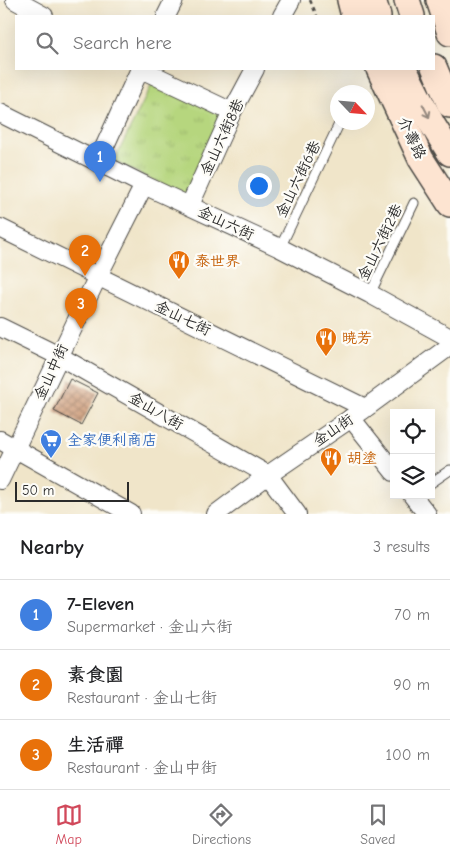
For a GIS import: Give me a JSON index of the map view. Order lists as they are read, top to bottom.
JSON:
{
  "streets": {
    "street": [
      "金山六街8巷",
      "介壽路",
      "金山六街",
      "金山七街",
      "金山中街",
      "金山八街",
      "金山街"
    ],
    "lane": ["金山六街6巷", "金山六街2巷"]
  },
  "crossings": [
    ["金山六街8巷", "金山六街"],
    ["金山六街6巷", "金山六街"],
    ["金山六街", "金山六街2巷"],
    ["金山六街", "金山中街"],
    ["金山七街", "金山中街"],
    ["金山七街", "金山街"],
    ["金山中街", "金山八街"],
    ["金山八街", "金山街"]
  ],
  "places": {
    "restaurant": ["泰世界", "暁芳", "胡塗"],
    "supermarket": ["全家便利商店"]
  },
  "scale_bar": "50 m",
  "north": "bottom right",
  "page": {
    "search": "Search here",
    "pins": ["1", "2", "3"],
    "scale": "50 m",
    "heading": ["Nearby", "3 results"],
    "list": [
      {
        "mark": "1",
        "name": "7-Eleven",
        "note": "Supermarket · 金山六街",
        "value": "70 m"
      },
      {
        "mark": "2",
        "name": "素食園",
        "note": "Restaurant · 金山七街",
        "value": "90 m"
      },
      {
        "mark": "3",
        "name": "生活禪",
        "note": "Restaurant · 金山中街",
        "value": "100 m"
      }
    ],
    "nav": ["Map", "Directions", "Saved"]
  }
}
